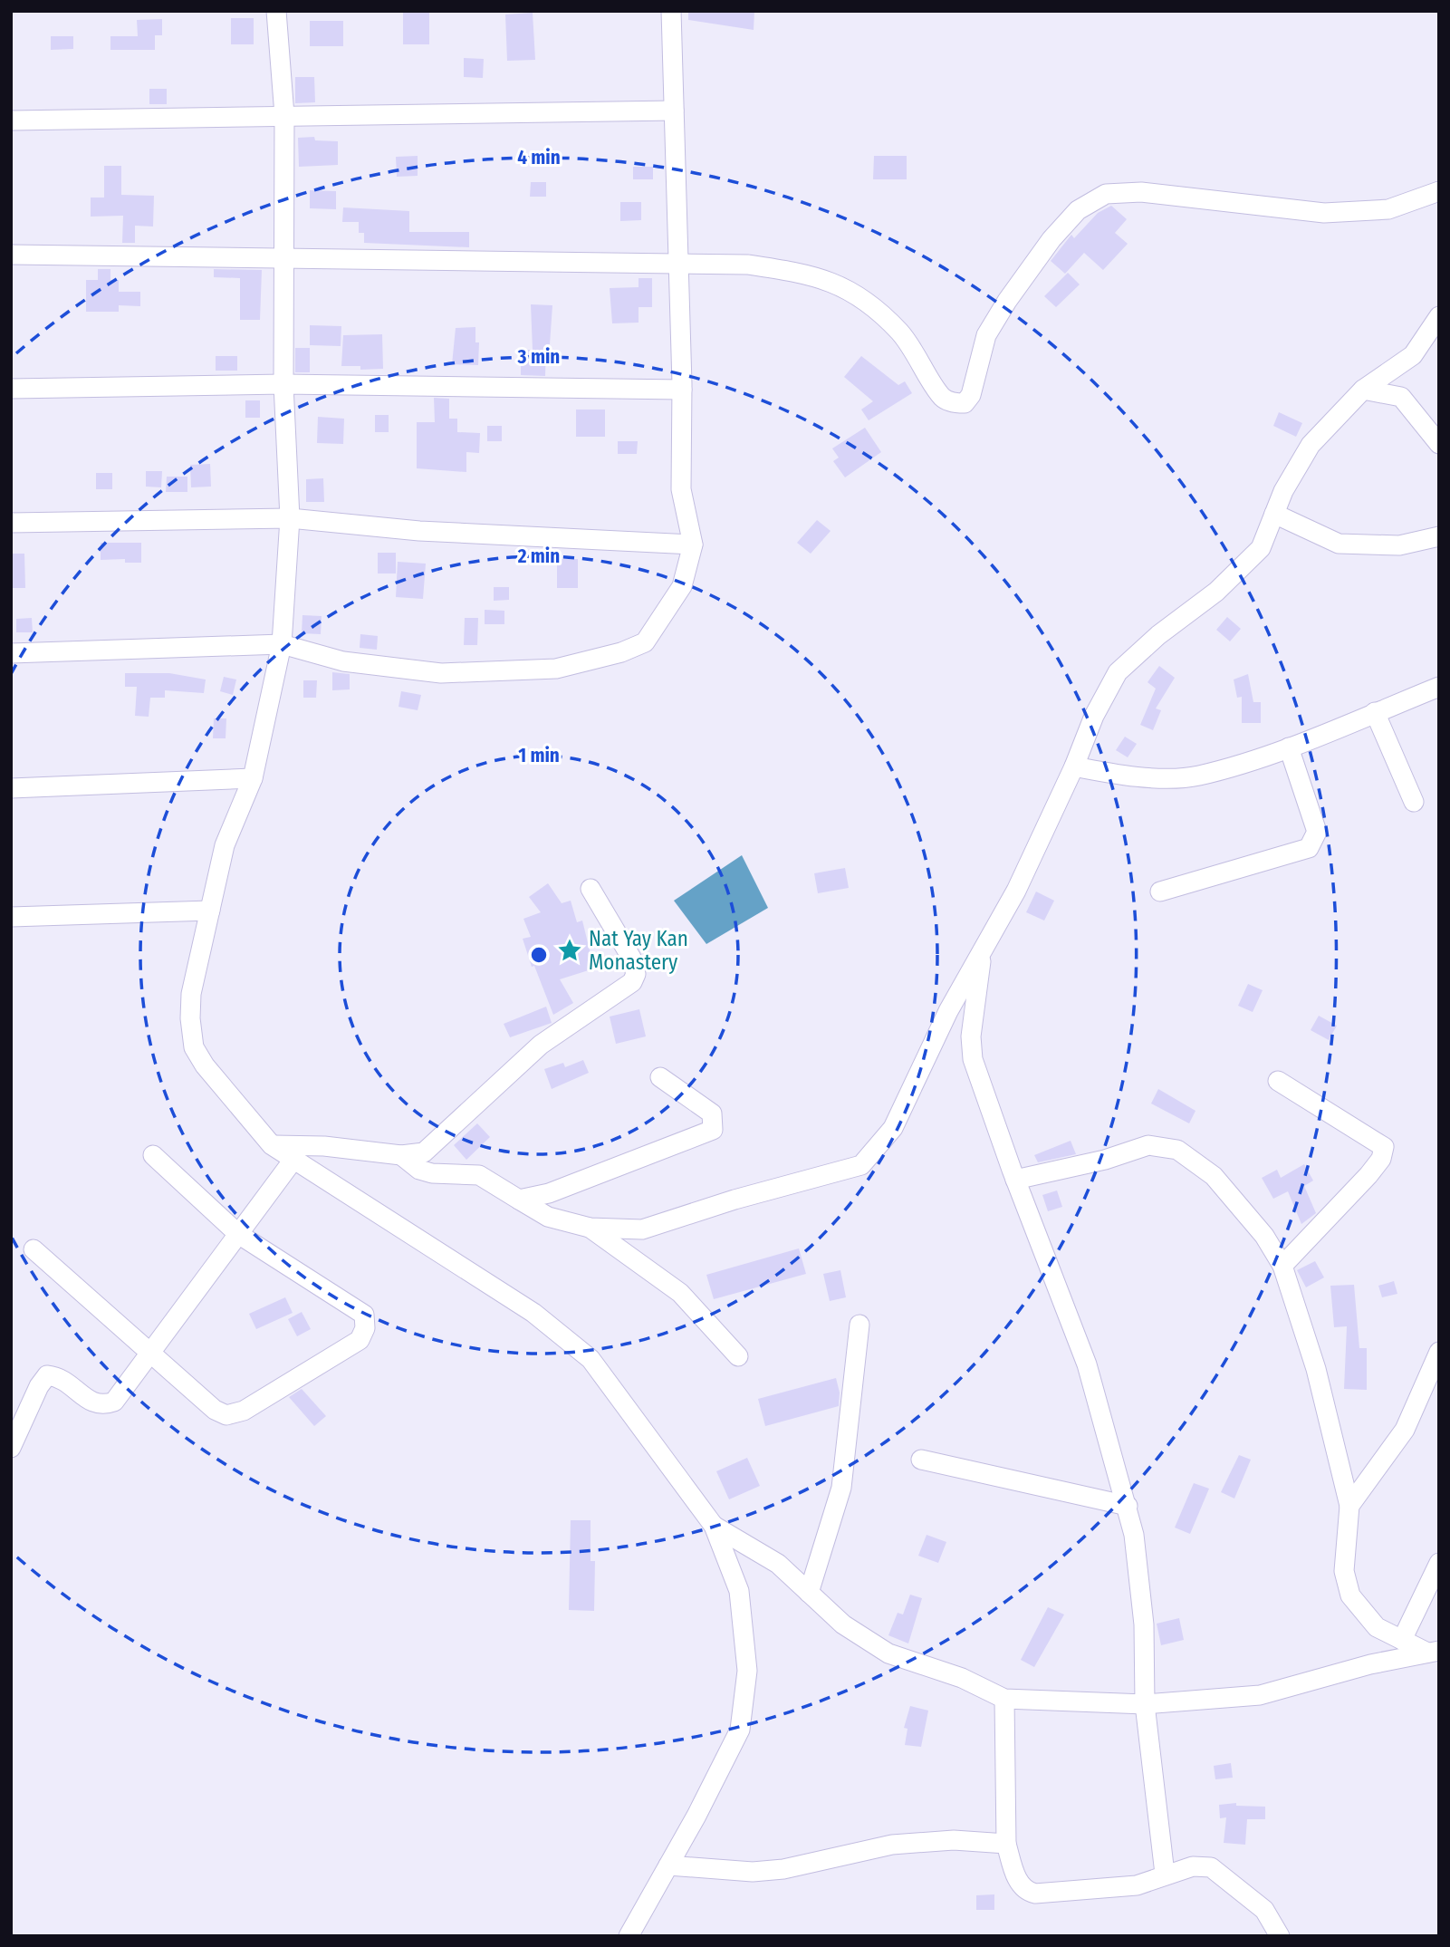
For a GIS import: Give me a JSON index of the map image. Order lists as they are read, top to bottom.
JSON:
{
  "places": {
    "place": ["Nat Yay Kan Monastery"]
  },
  "rings": [
    "4 min",
    "3 min",
    "2 min",
    "1 min"
  ]
}
